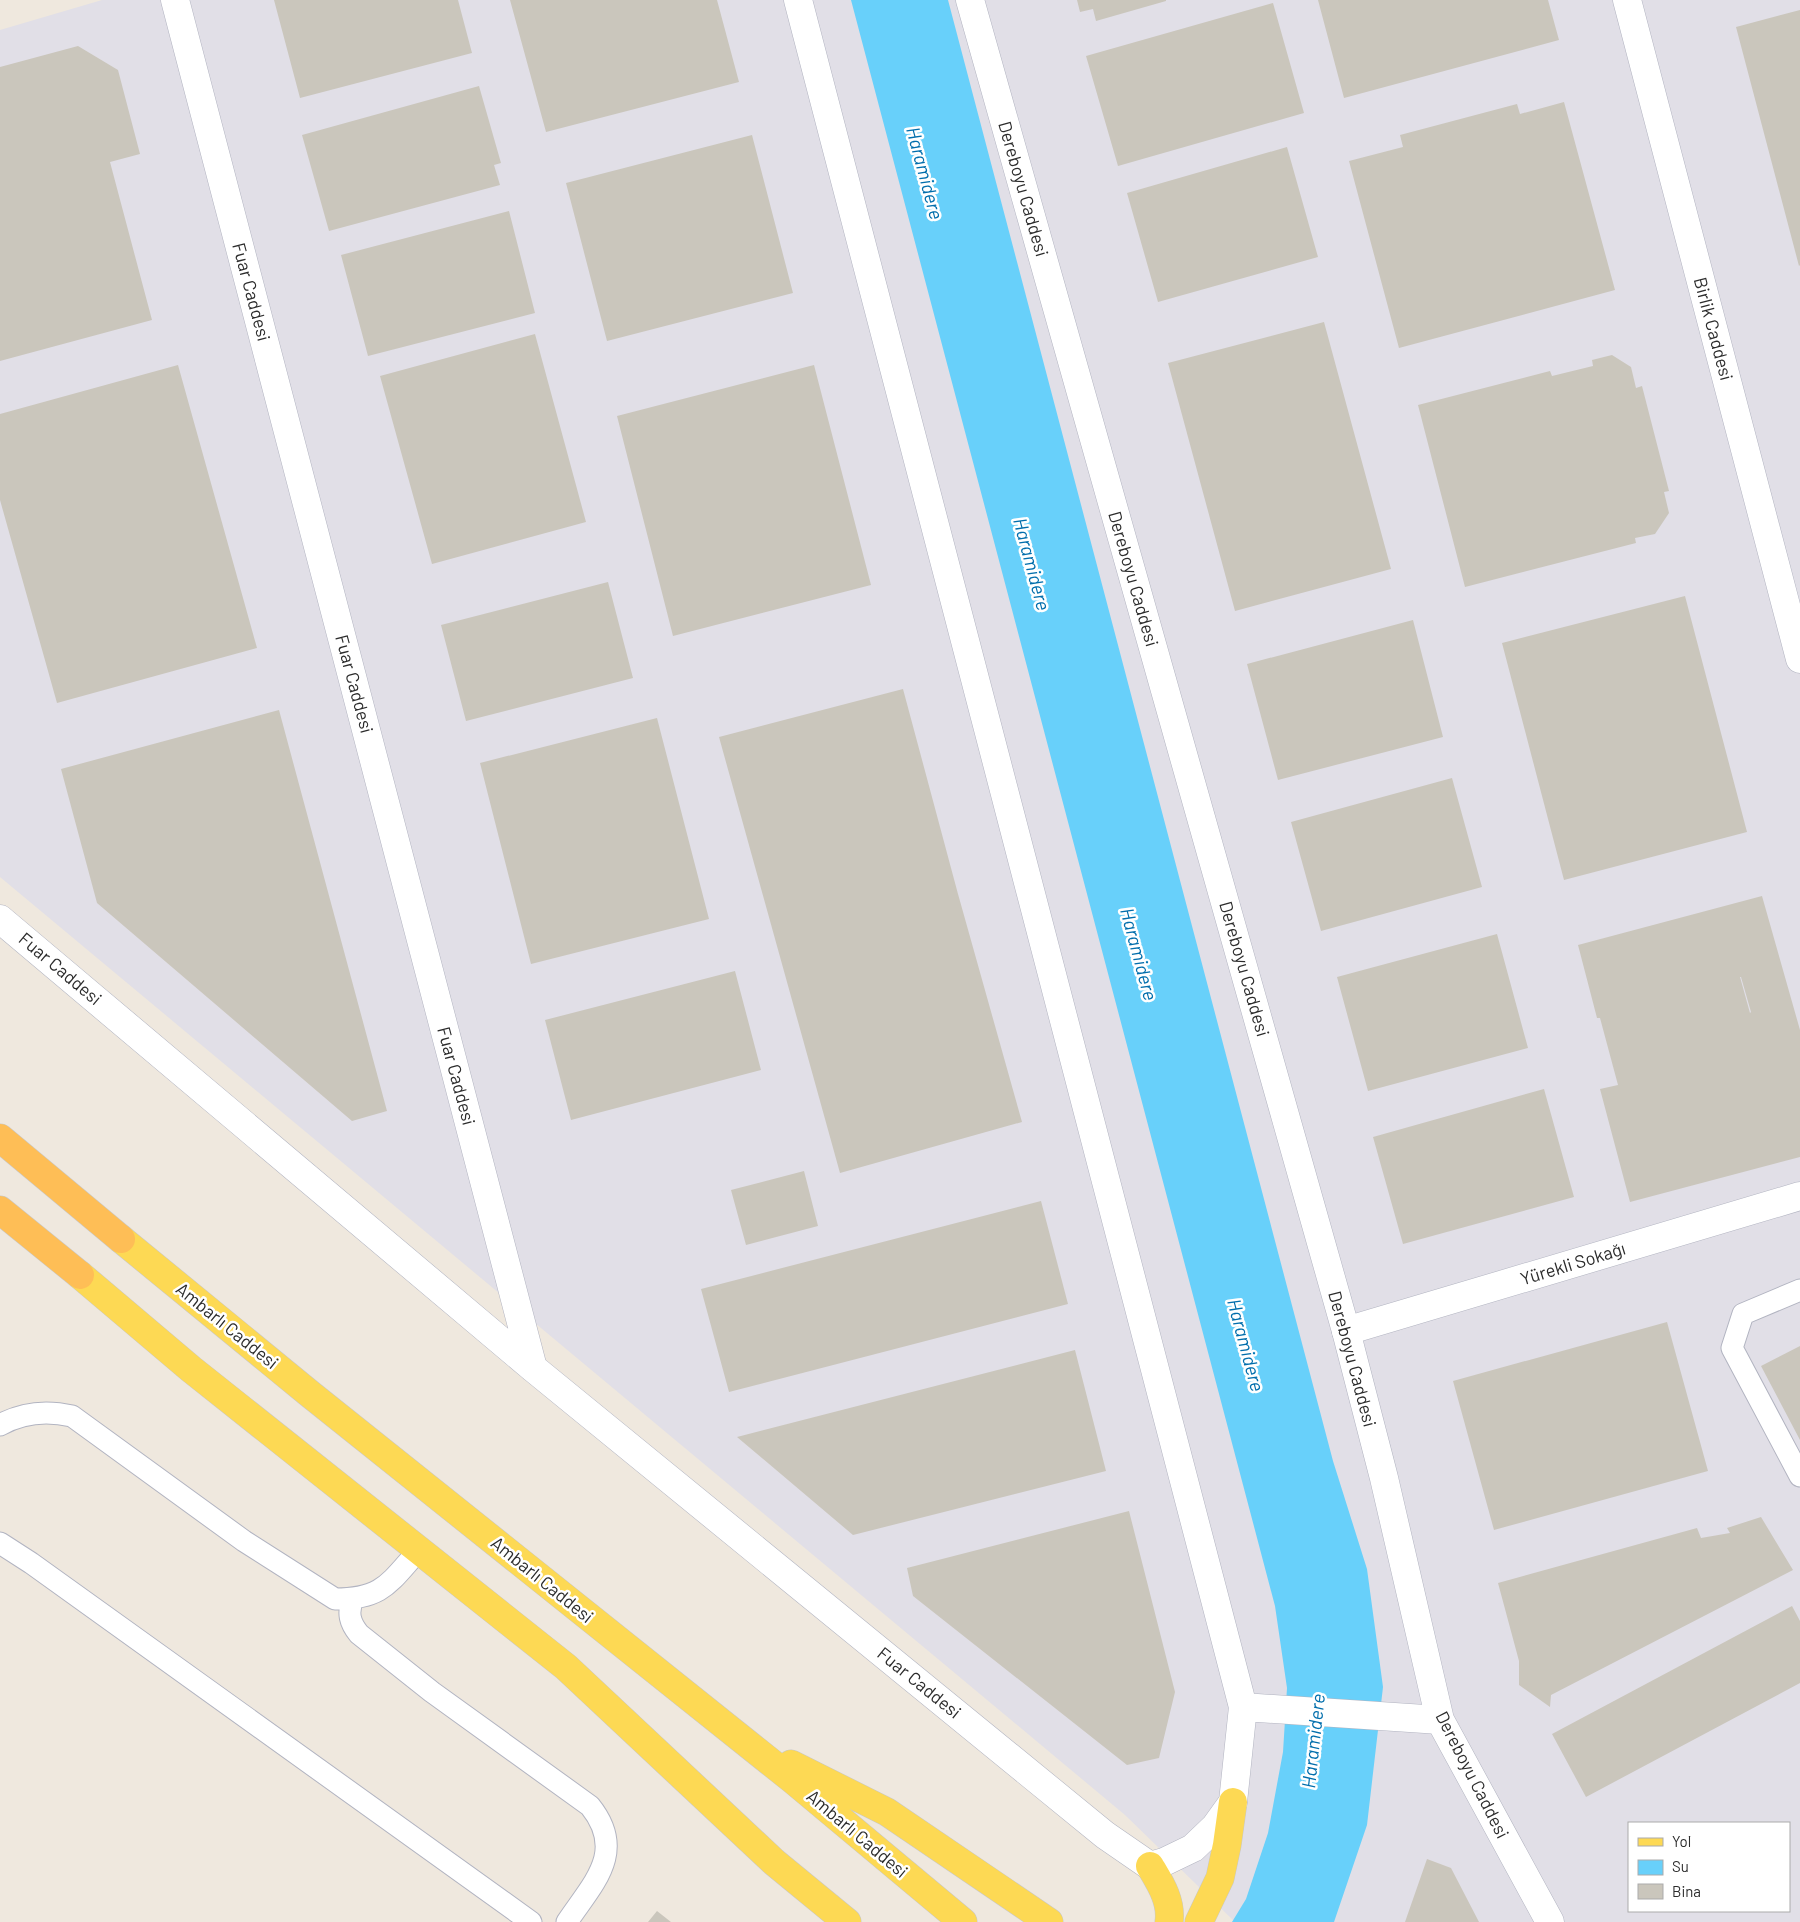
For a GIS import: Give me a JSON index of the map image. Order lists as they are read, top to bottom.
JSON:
{
  "streets": {
    "main road": ["Ambarlı Caddesi"],
    "street": [
      "Dereboyu Caddesi",
      "Fuar Caddesi",
      "Birlik Caddesi",
      "Yürekli Sokağı"
    ]
  },
  "crossings": [
    ["Dereboyu Caddesi", "Yürekli Sokağı"]
  ],
  "water": ["Haramidere"],
  "legend": ["Yol", "Su", "Bina"]
}
